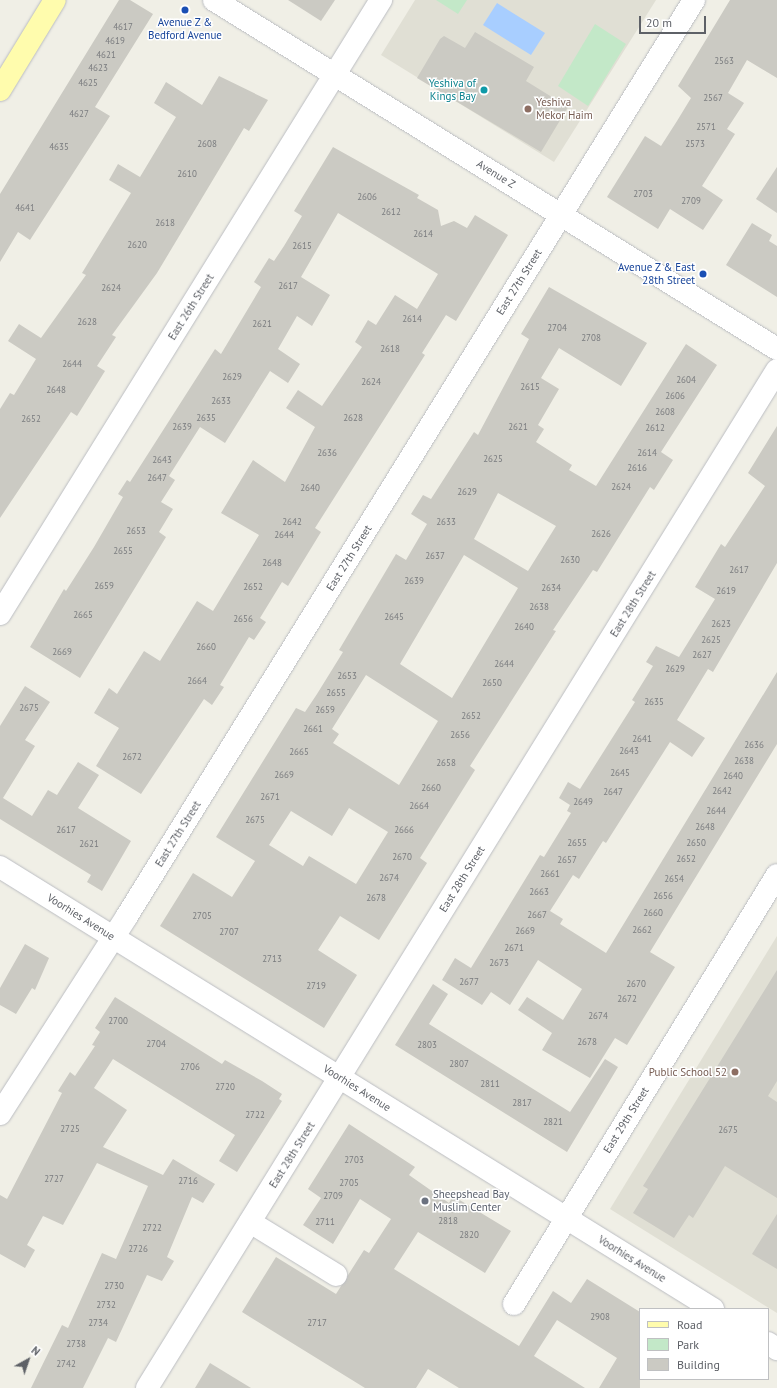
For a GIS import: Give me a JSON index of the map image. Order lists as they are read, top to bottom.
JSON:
{
  "streets": {
    "street": [
      "Avenue Z",
      "East 27th Street",
      "East 26th Street",
      "East 28th Street",
      "Voorhies Avenue",
      "East 29th Street"
    ]
  },
  "crossings": [
    ["Avenue Z", "East 27th Street"],
    ["Avenue Z", "East 26th Street"],
    ["East 27th Street", "Voorhies Avenue"],
    ["East 28th Street", "Voorhies Avenue"],
    ["Voorhies Avenue", "East 29th Street"]
  ],
  "places": [
    "Avenue Z & Bedford Avenue",
    "Yeshiva of Kings Bay",
    "Yeshiva Mekor Haim",
    "Avenue Z & East 28th Street",
    "Public School 52",
    "Sheepshead Bay Muslim Center"
  ],
  "house_numbers": [
    "4617",
    "4619",
    "4621",
    "2563",
    "4623",
    "4625",
    "2567",
    "4627",
    "2571",
    "2608",
    "2573",
    "4635",
    "2610",
    "2703",
    "2606",
    "2709",
    "4641",
    "2612",
    "2618",
    "2614",
    "2620",
    "2615",
    "2617",
    "2624",
    "2614",
    "2628",
    "2621",
    "2704",
    "2708",
    "2618",
    "2644",
    "2629",
    "2604",
    "2624",
    "2615",
    "2648",
    "2606",
    "2633",
    "2608",
    "2635",
    "2628",
    "2652",
    "2639",
    "2621",
    "2612",
    "2636",
    "2614",
    "2625",
    "2643",
    "2616",
    "2647",
    "2624",
    "2640",
    "2629",
    "2642",
    "2633",
    "2653",
    "2626",
    "2644",
    "2655",
    "2637",
    "2630",
    "2648",
    "2617",
    "2639",
    "2659",
    "2652",
    "2634",
    "2619",
    "2638",
    "2665",
    "2645",
    "2656",
    "2623",
    "2640",
    "2625",
    "2660",
    "2669",
    "2627",
    "2644",
    "2629",
    "2653",
    "2664",
    "2650",
    "2655",
    "2635",
    "2675",
    "2659",
    "2652",
    "2661",
    "2656",
    "2641",
    "2636",
    "2643",
    "2665",
    "2672",
    "2638",
    "2658",
    "2645",
    "2669",
    "2640",
    "2660",
    "2642",
    "2647",
    "2671",
    "2649",
    "2664",
    "2644",
    "2675",
    "2648",
    "2617",
    "2666",
    "2655",
    "2650",
    "2621",
    "2670",
    "2652",
    "2657",
    "2661",
    "2674",
    "2654",
    "2663",
    "2656",
    "2678",
    "2660",
    "2667",
    "2705",
    "2662",
    "2669",
    "2707",
    "2671",
    "2713",
    "2673",
    "2677",
    "2670",
    "2719",
    "2672",
    "2674",
    "2700",
    "2678",
    "2704",
    "2803",
    "2807",
    "2706",
    "2811",
    "2720",
    "2817",
    "2722",
    "2821",
    "2725",
    "2675",
    "2703",
    "2727",
    "2716",
    "2705",
    "2709",
    "2818",
    "2711",
    "2722",
    "2820",
    "2726",
    "2730",
    "2732",
    "2908",
    "2734",
    "2717",
    "2738",
    "2742"
  ],
  "legend": ["Road", "Park", "Building"],
  "scale_bar": "20 m",
  "north": "top right"
}
